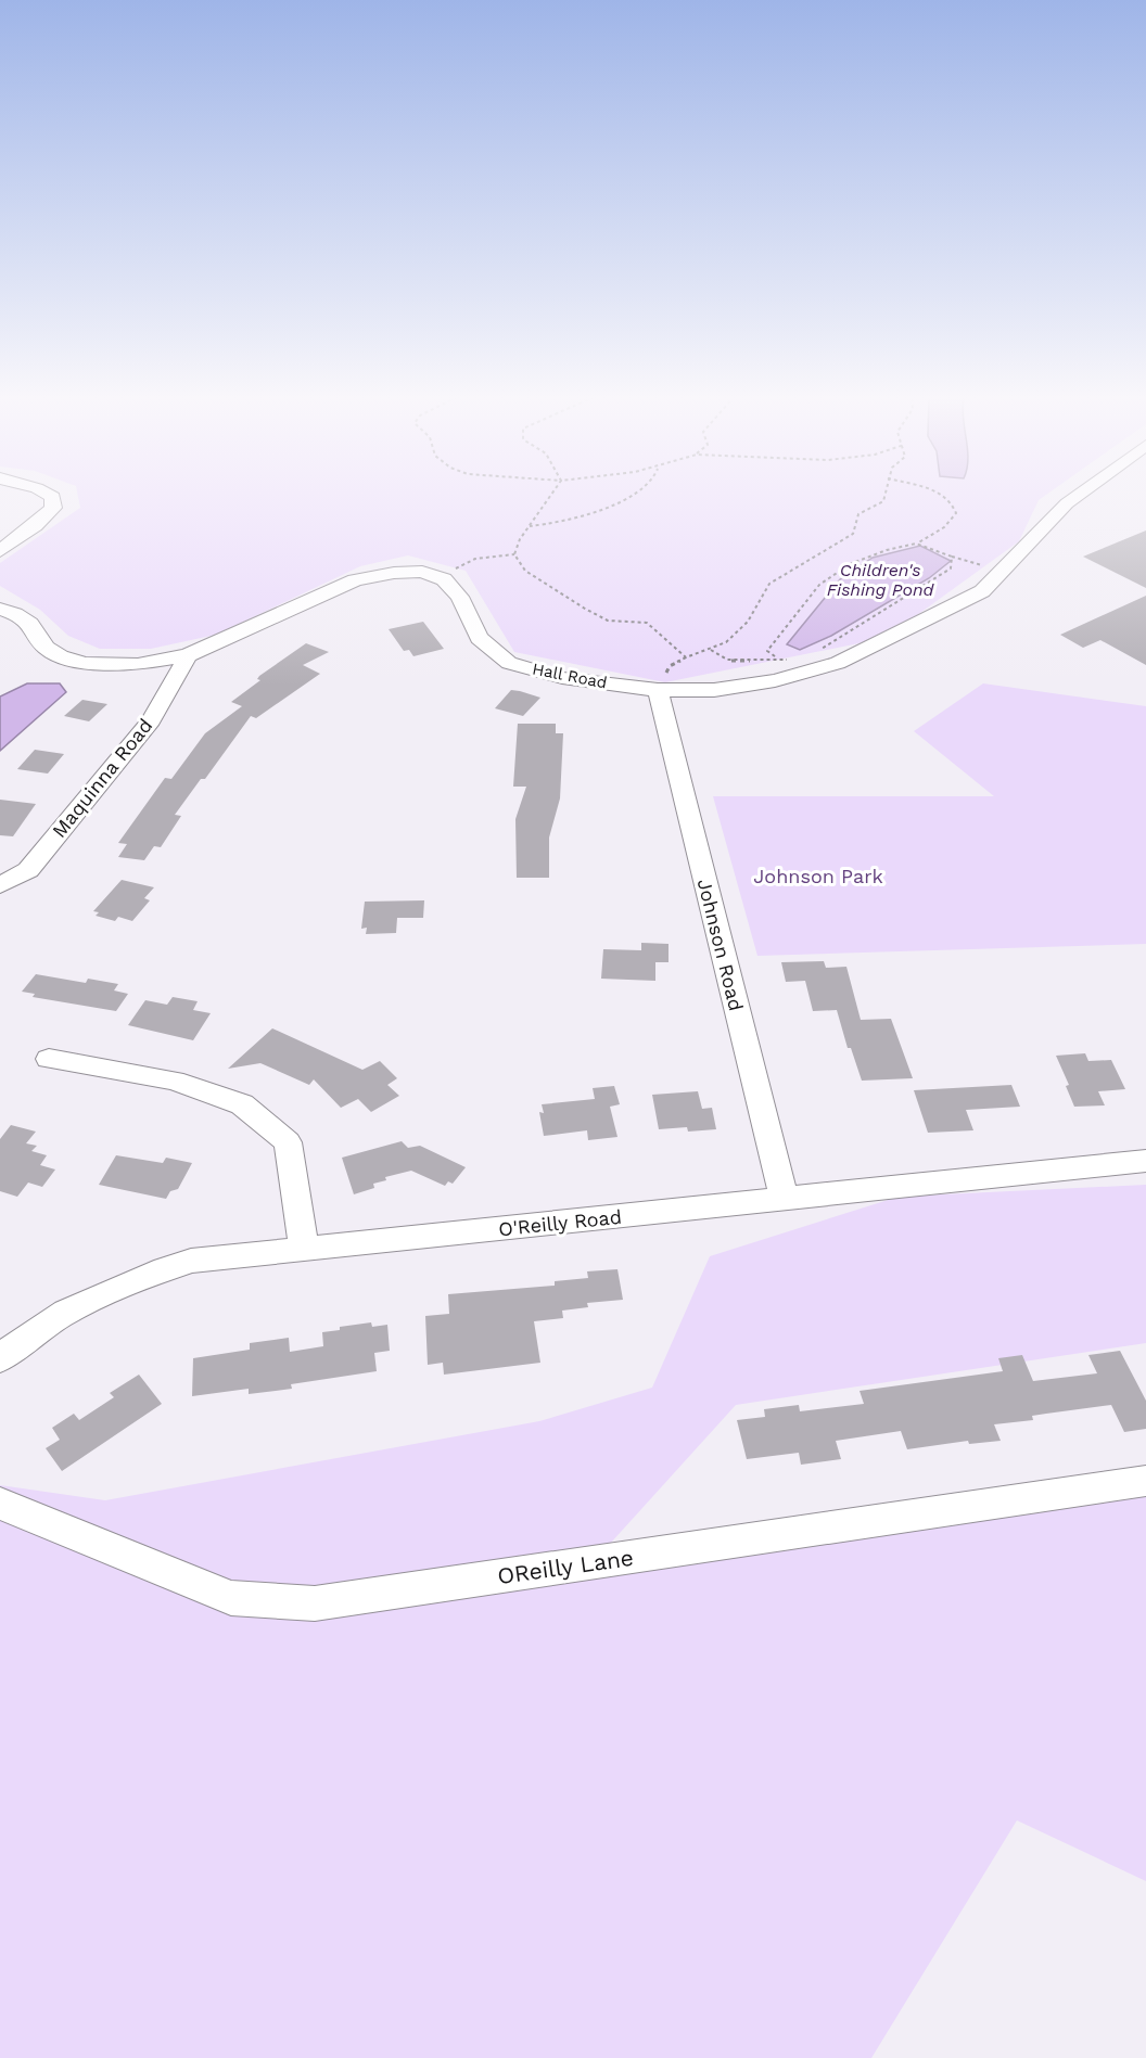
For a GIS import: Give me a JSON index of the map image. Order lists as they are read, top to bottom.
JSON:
{
  "streets": {
    "street": [
      "Hall Road",
      "Maquinna Road",
      "Johnson Road",
      "O'Reilly Road",
      "OReilly Lane"
    ]
  },
  "crossings": [
    ["Hall Road", "Johnson Road"],
    ["Johnson Road", "O'Reilly Road"]
  ],
  "water": ["Children's Fishing Pond"],
  "parks": ["Johnson Park"]
}
